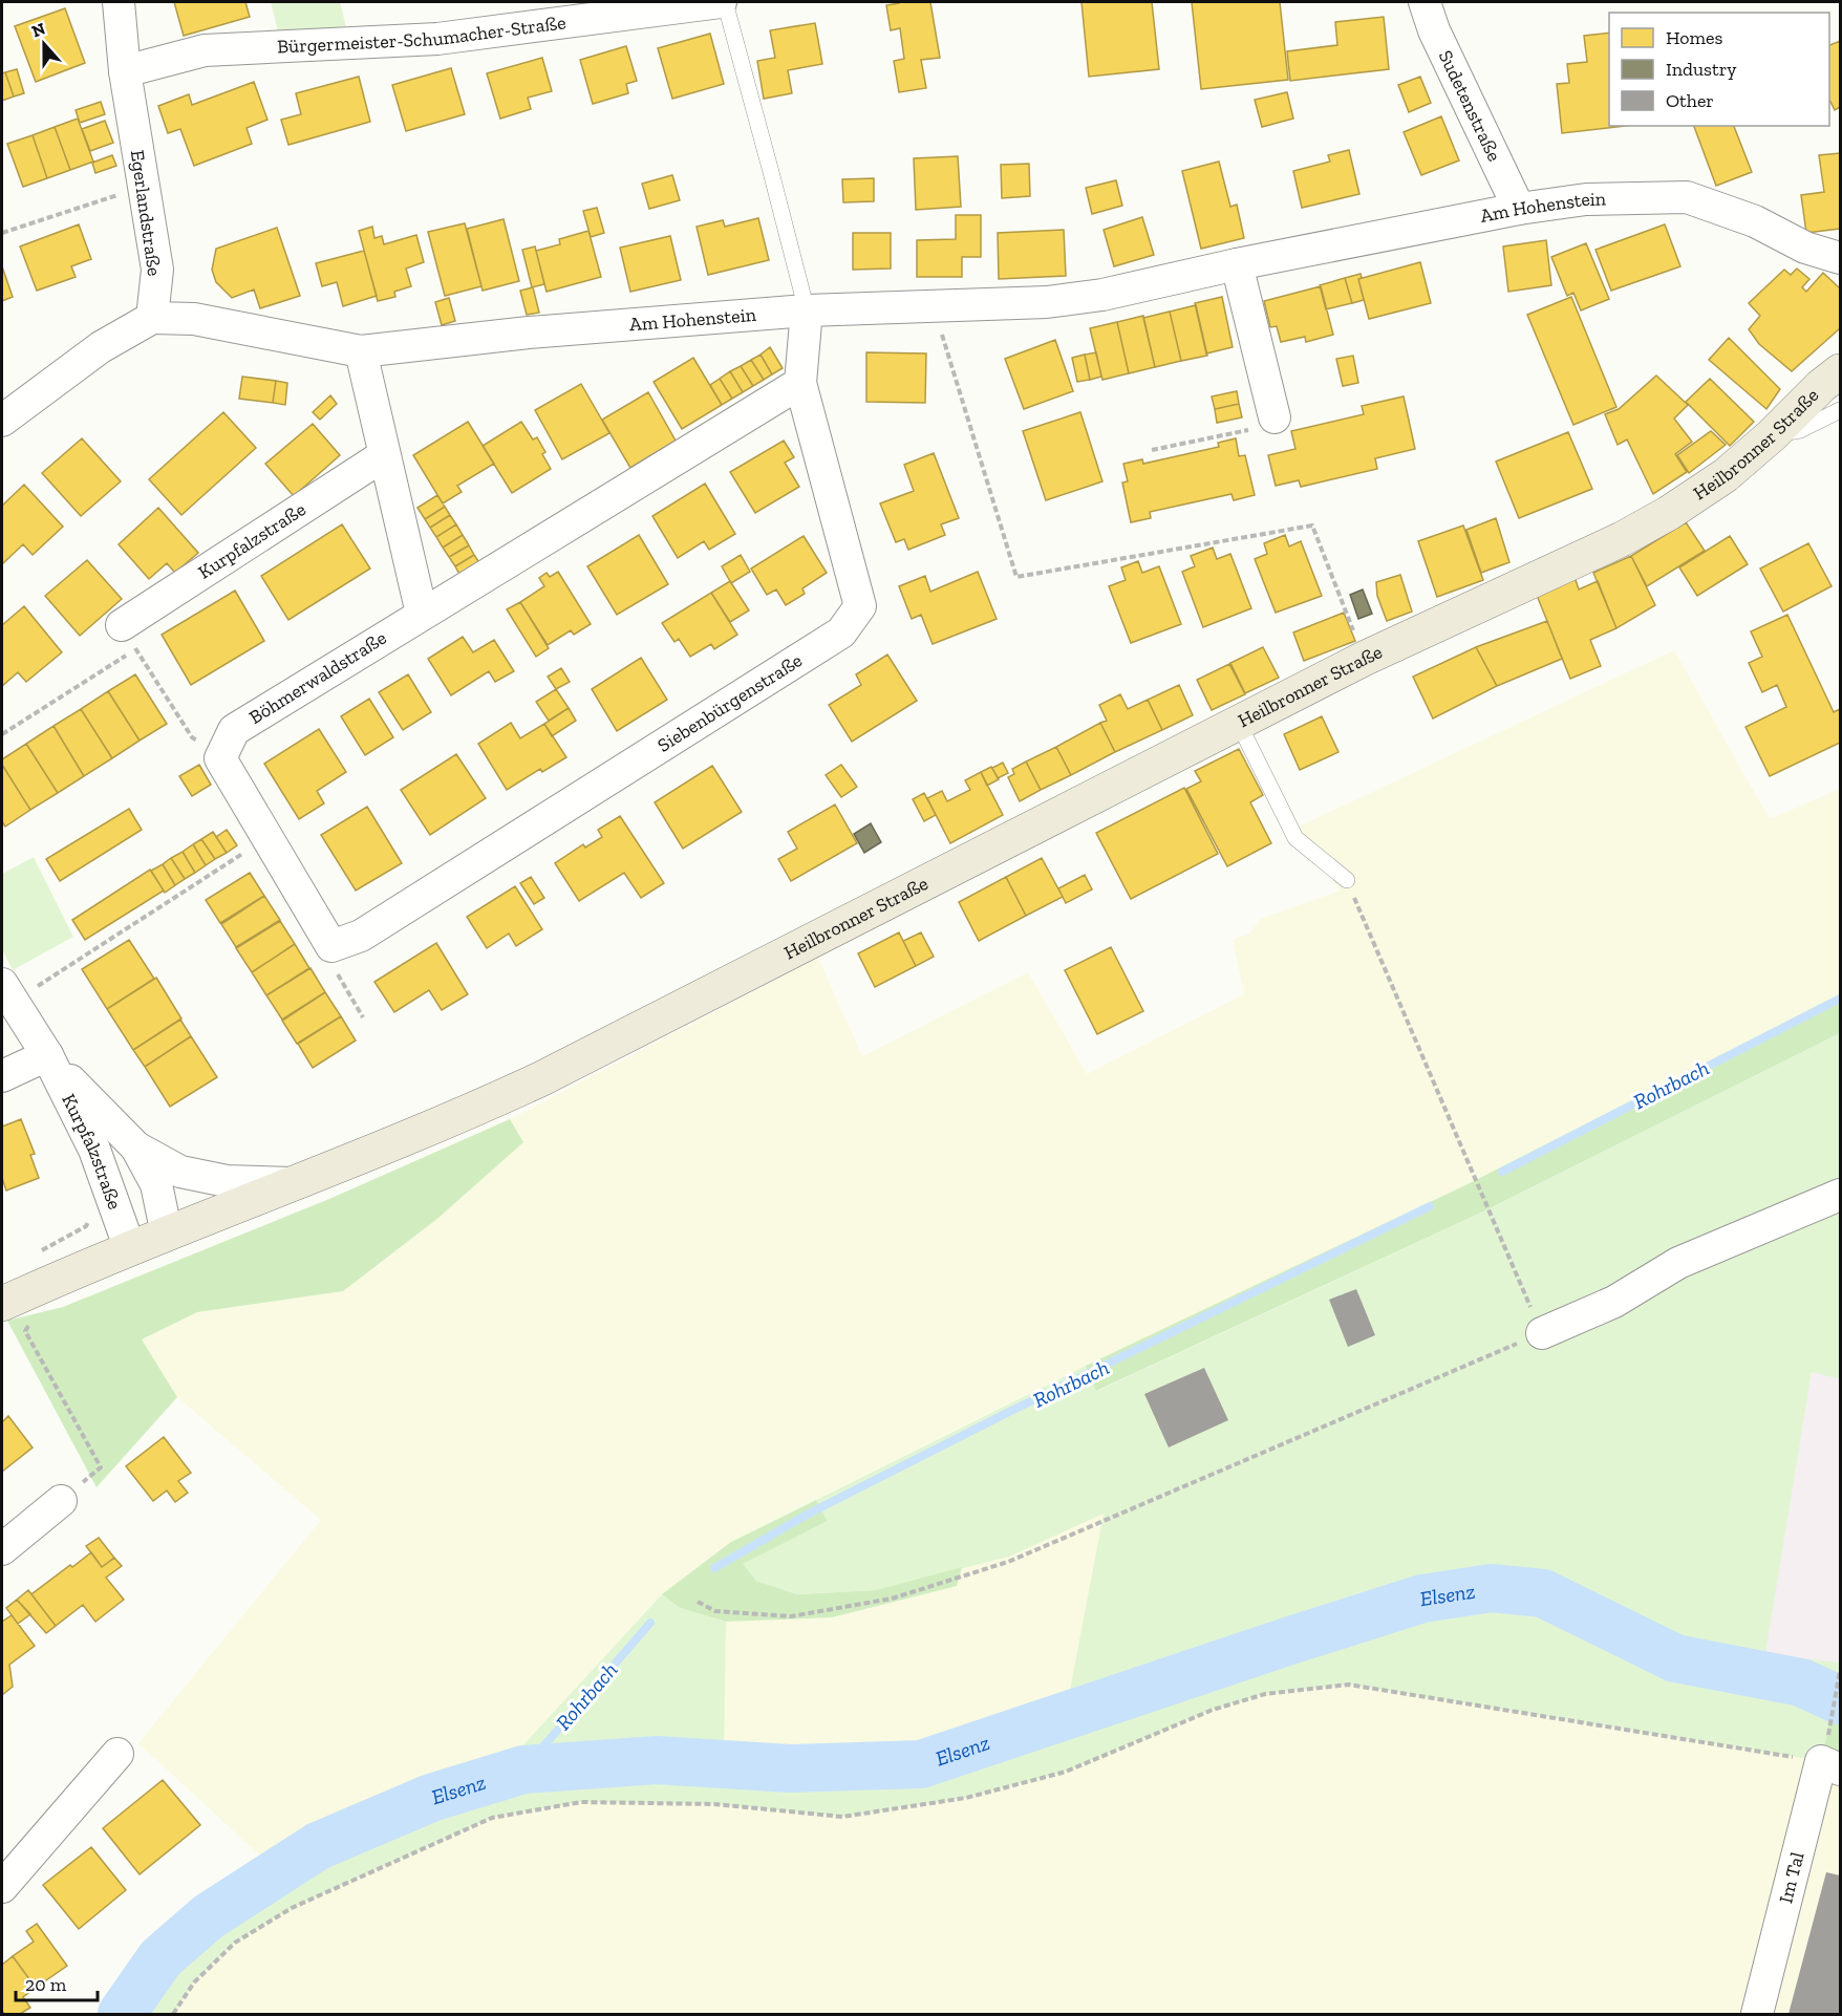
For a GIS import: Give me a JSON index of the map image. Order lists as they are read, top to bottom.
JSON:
{
  "streets": {
    "main road": ["Heilbronner Straße"],
    "street": [
      "Bürgermeister-Schumacher-Straße",
      "Sudetenstraße",
      "Am Hohenstein",
      "Egerlandstraße",
      "Kurpfalzstraße",
      "Böhmerwaldstraße",
      "Siebenbürgenstraße",
      "Im Tal"
    ]
  },
  "crossings": [
    ["Bürgermeister-Schumacher-Straße", "Egerlandstraße"],
    ["Sudetenstraße", "Am Hohenstein"],
    ["Am Hohenstein", "Egerlandstraße"],
    ["Am Hohenstein", "Siebenbürgenstraße"],
    ["Heilbronner Straße", "Kurpfalzstraße"],
    ["Böhmerwaldstraße", "Siebenbürgenstraße"]
  ],
  "water": ["Rohrbach", "Elsenz"],
  "legend": ["Homes", "Industry", "Other"],
  "scale_bar": "20 m",
  "north": "top"
}
